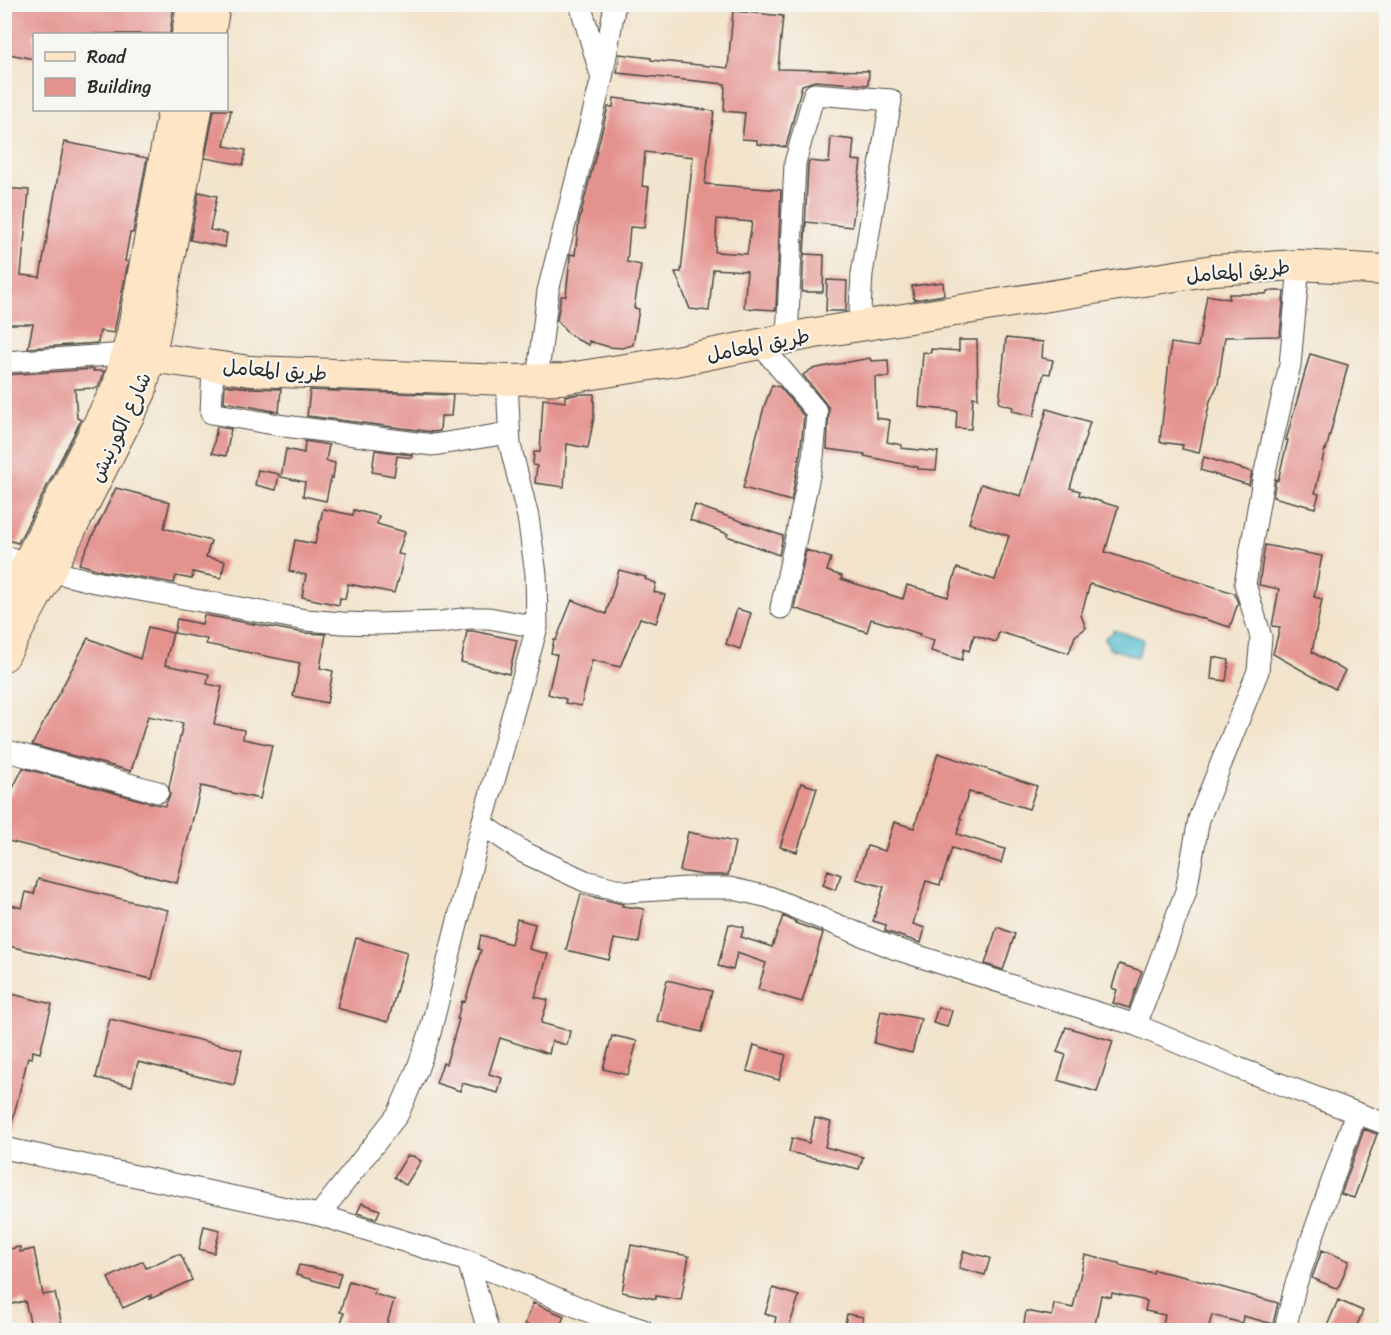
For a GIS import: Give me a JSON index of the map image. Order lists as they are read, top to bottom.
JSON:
{
  "streets": {
    "main road": ["طريق المعامل", "شارع الكورنيش"]
  },
  "crossings": [
    ["طريق المعامل", "شارع الكورنيش"]
  ],
  "legend": ["Road", "Building"]
}
